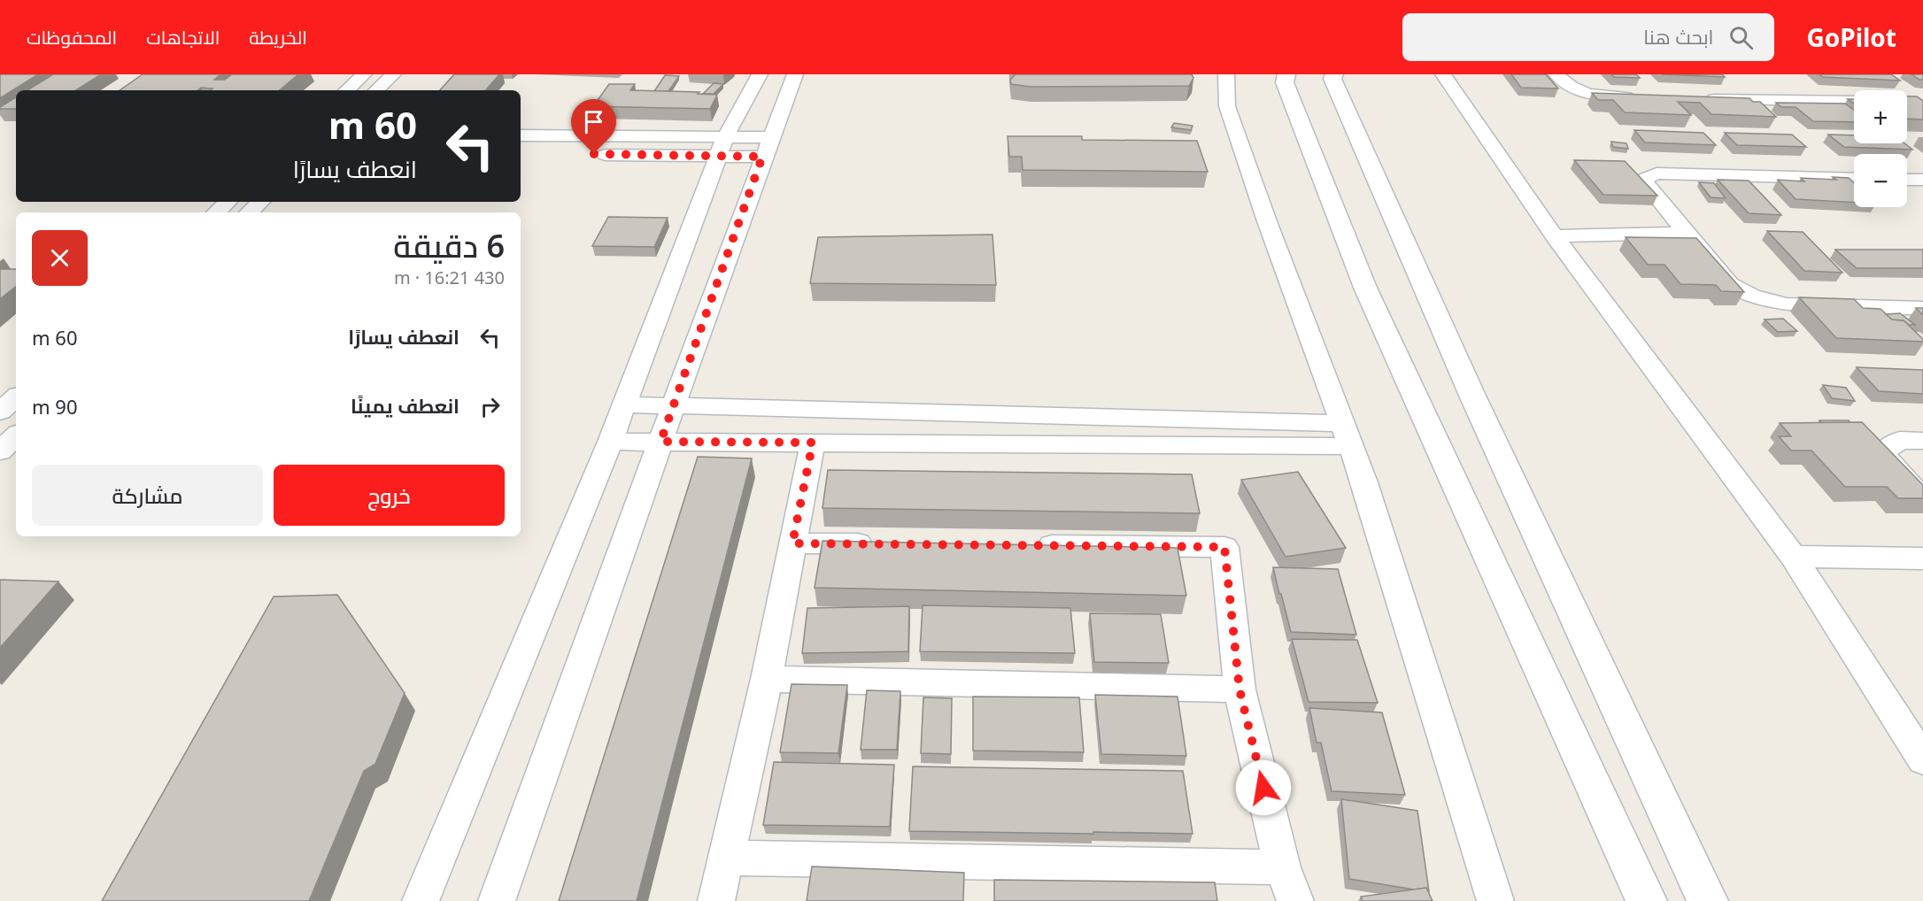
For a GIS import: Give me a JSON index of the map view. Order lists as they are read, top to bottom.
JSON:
{
  "page": {
    "header": "GoPilot",
    "search": "ابحث هنا",
    "nav": ["الخريطة", "الاتجاهات", "المحفوظات"],
    "map_buttons": ["+", "−"],
    "turn": ["60 m", "انعطف يسارًا"],
    "heading": ["6 دقيقة", "430 m · 16:21"],
    "list": [
      {
        "name": "انعطف يسارًا",
        "value": "60 m"
      },
      {
        "name": "انعطف يمينًا",
        "value": "90 m"
      }
    ],
    "buttons": ["خروج", "مشاركة"]
  }
}
